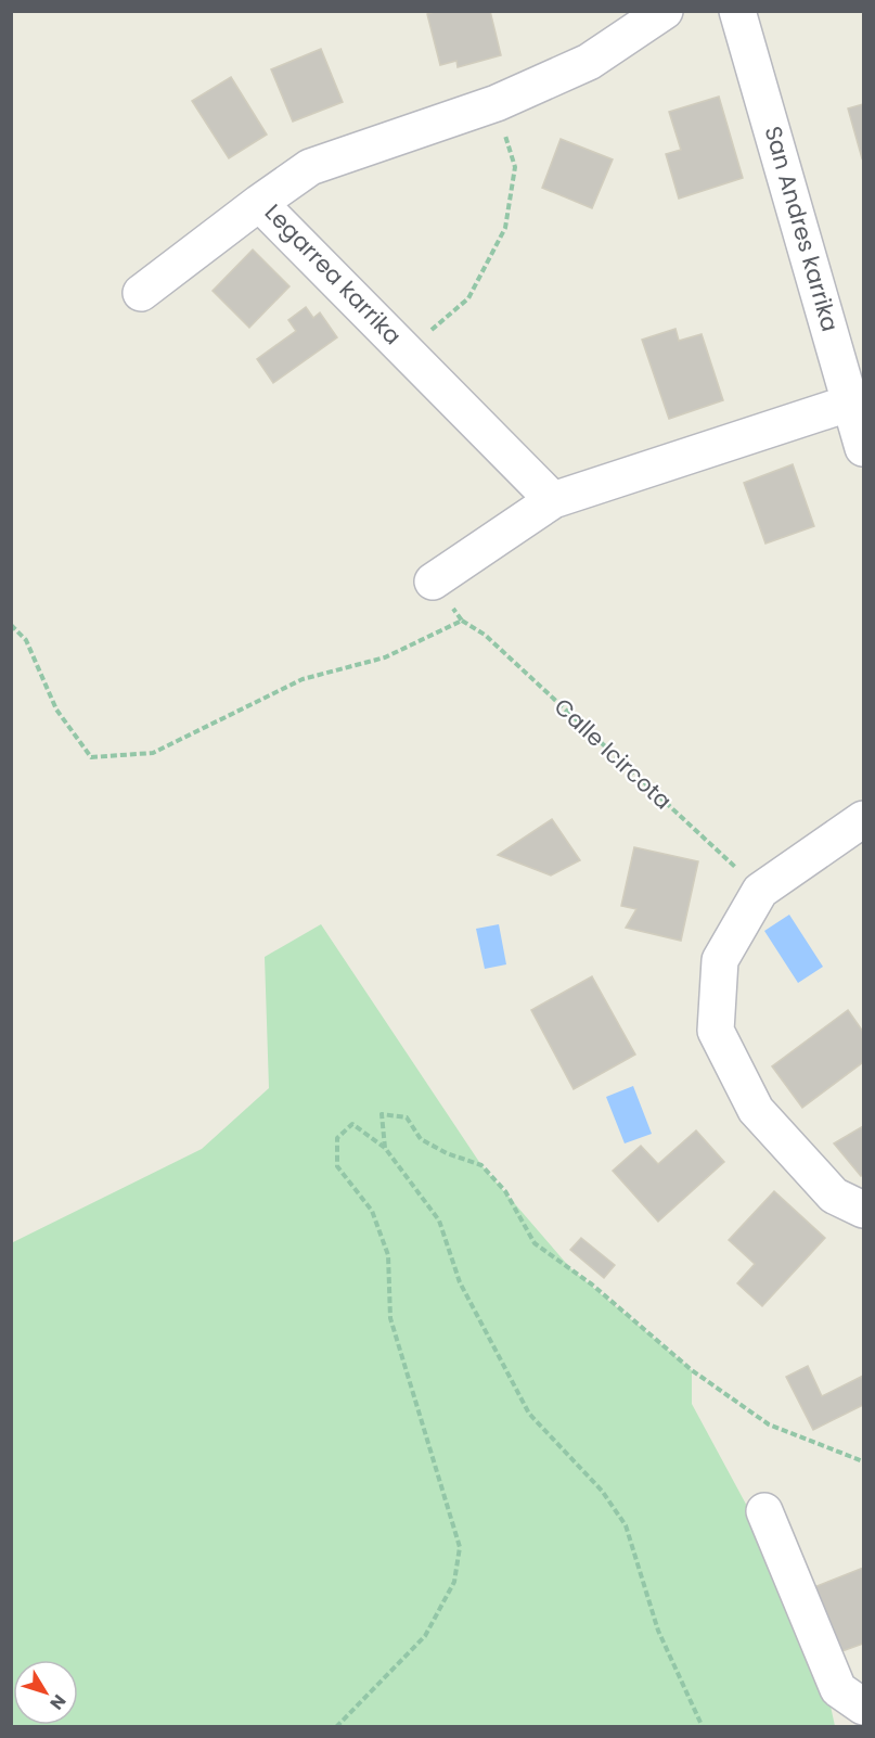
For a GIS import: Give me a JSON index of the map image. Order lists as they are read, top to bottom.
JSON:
{
  "streets": {
    "street": ["San Andres karrika", "Legarrea karrika"],
    "path": ["Calle Icircota"]
  },
  "north": "bottom right"
}
